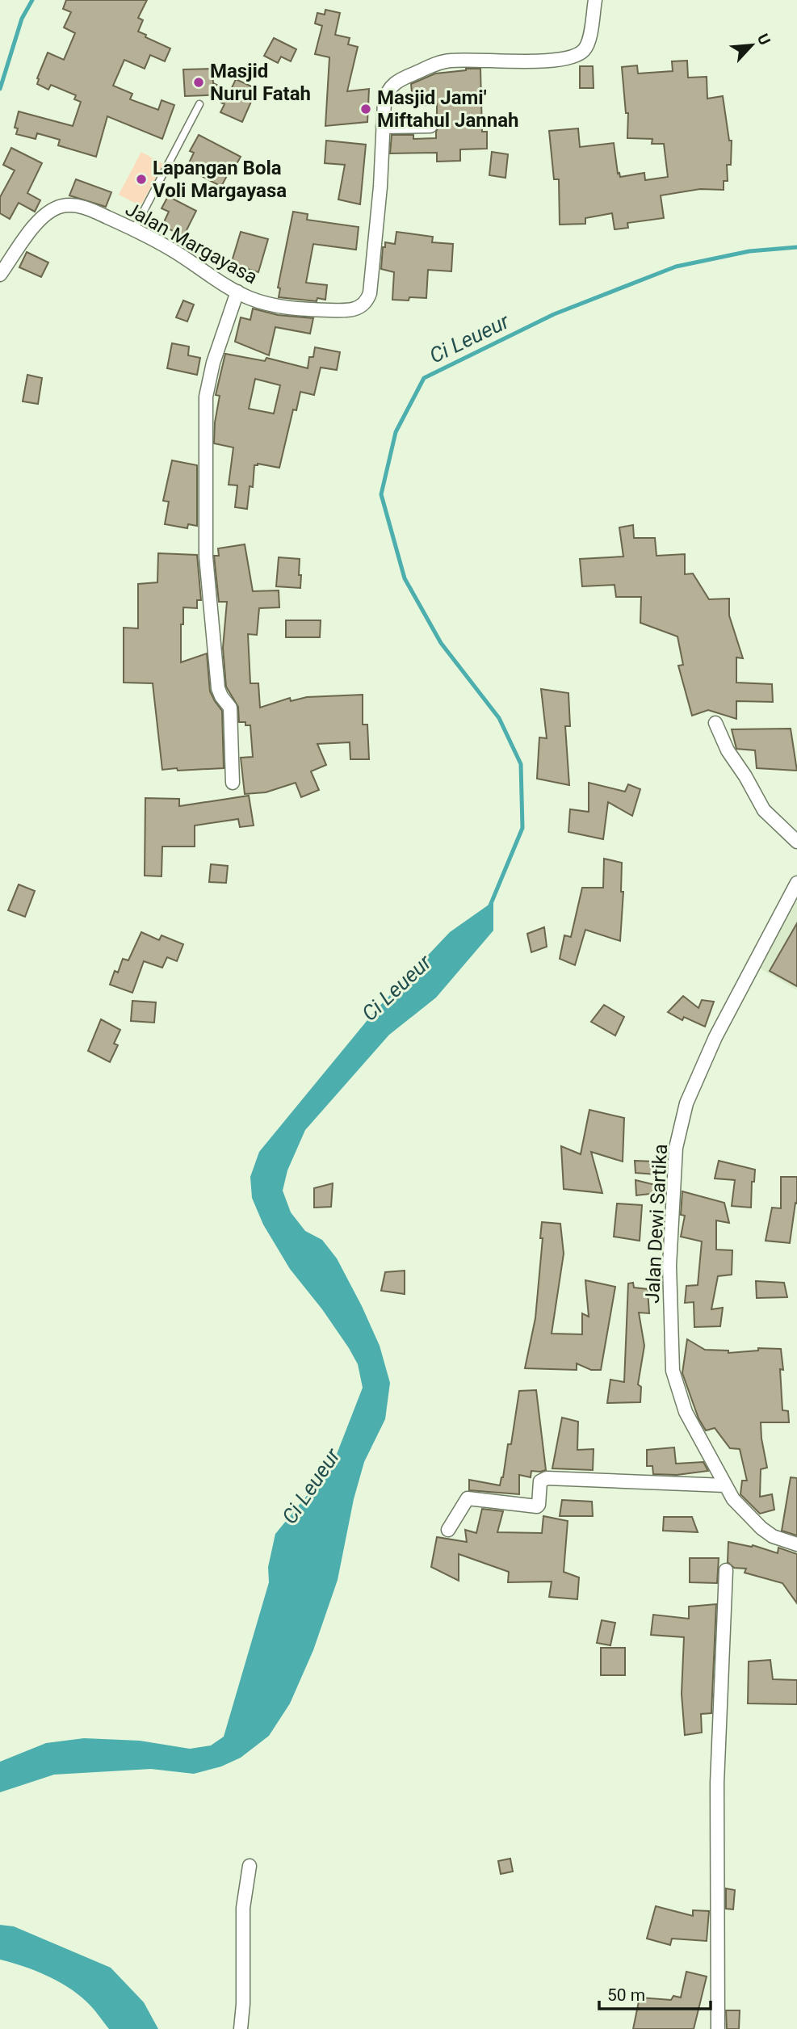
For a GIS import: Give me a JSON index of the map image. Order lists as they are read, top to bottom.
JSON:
{
  "streets": {
    "street": ["Jalan Margayasa", "Jalan Dewi Sartika"]
  },
  "water": ["Ci Leueur"],
  "places": ["Masjid Nurul Fatah", "Masjid Jami' Miftahul Jannah", "Lapangan Bola Voli Margayasa"],
  "scale_bar": "50 m",
  "north": "top right"
}
